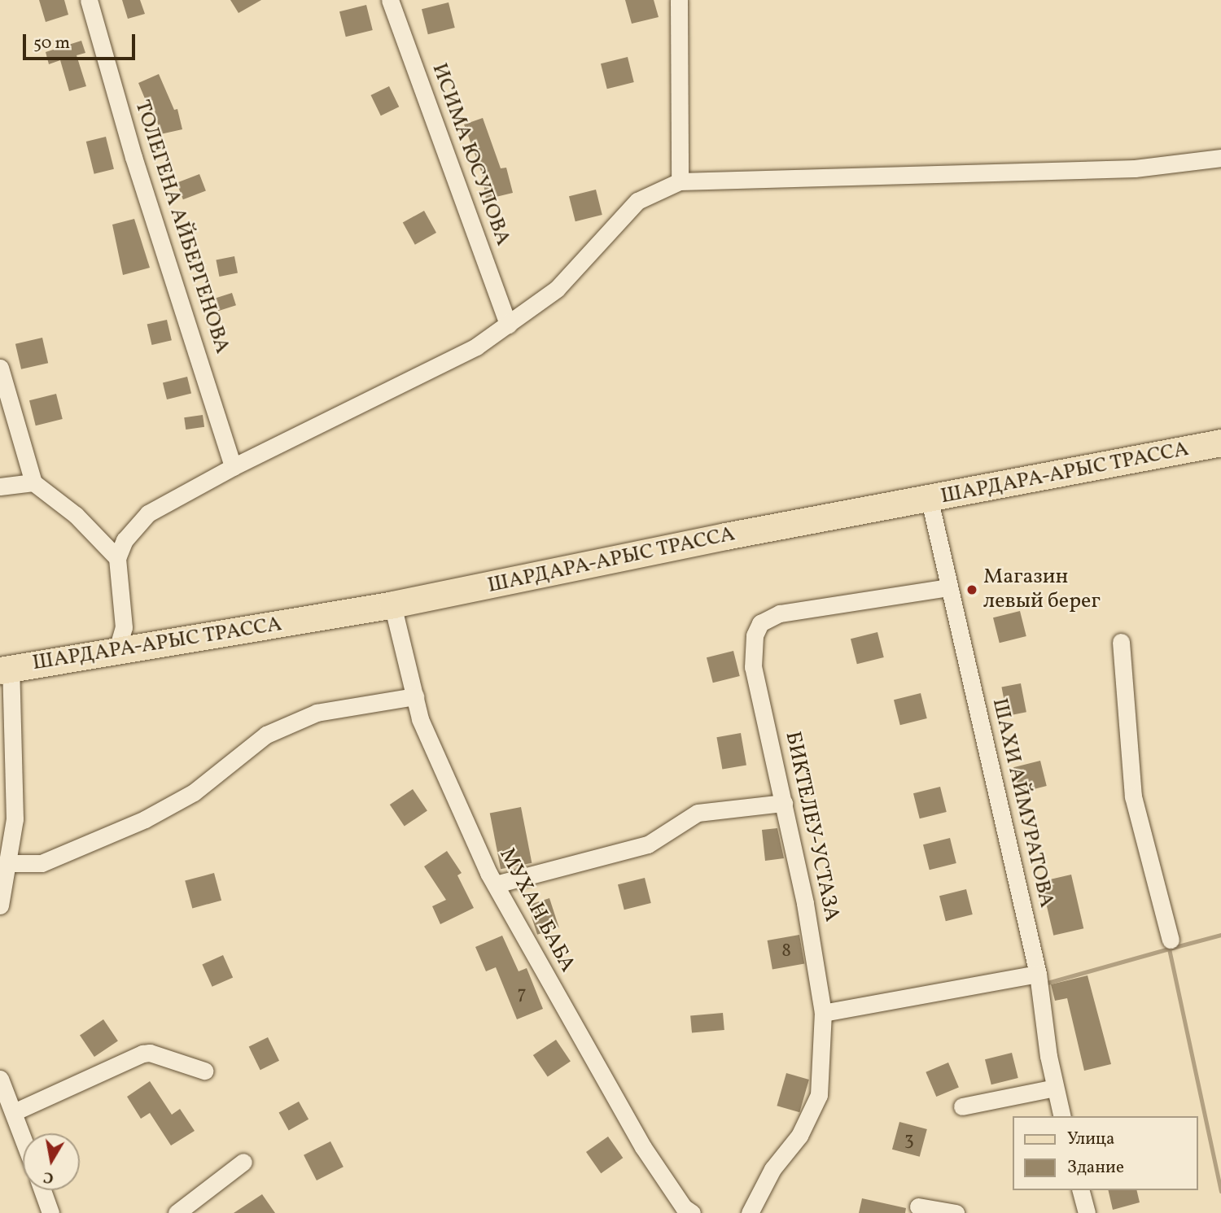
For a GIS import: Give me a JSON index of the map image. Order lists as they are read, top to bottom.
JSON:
{
  "streets": {
    "main road": ["ШАРДАРА-АРЫС ТРАССА"],
    "street": [
      "ИСИМА ЮСУПОВА",
      "ТОЛЕГЕНА АЙБЕРГЕНОВА",
      "ШАХИ АЙМУРАТОВА",
      "БИКТЕЛЕУ-УСТАЗА",
      "МУХАН БАБА"
    ]
  },
  "crossings": [
    ["ШАРДАРА-АРЫС ТРАССА", "ШАХИ АЙМУРАТОВА"],
    ["ШАРДАРА-АРЫС ТРАССА", "МУХАН БАБА"],
    ["ШАХИ АЙМУРАТОВА", "БИКТЕЛЕУ-УСТАЗА"]
  ],
  "places": ["Магазин левый берег"],
  "house_numbers": ["8", "7", "3"],
  "legend": ["Улица", "Здание"],
  "scale_bar": "50 m",
  "north": "bottom"
}
